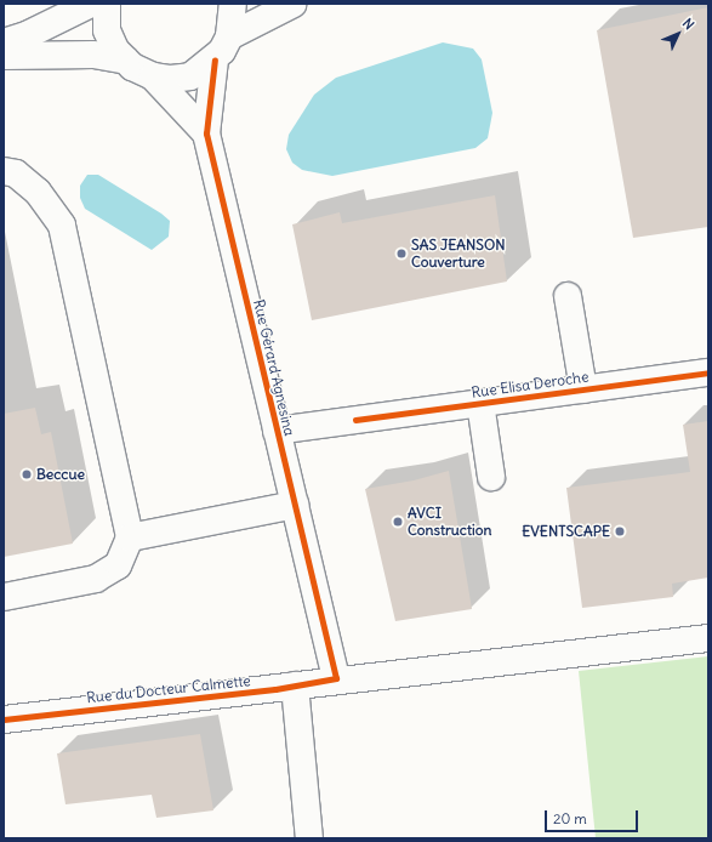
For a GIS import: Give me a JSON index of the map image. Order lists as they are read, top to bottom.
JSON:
{
  "streets": {
    "street": ["Rue Gérard Agnesina", "Rue Elisa Deroche", "Rue du Docteur Calmette"]
  },
  "crossings": [
    ["Rue Gérard Agnesina", "Rue Elisa Deroche"],
    ["Rue Gérard Agnesina", "Rue du Docteur Calmette"]
  ],
  "places": [
    "SAS JEANSON Couverture",
    "Beccue",
    "AVCI Construction",
    "EVENTSCAPE"
  ],
  "scale_bar": "20 m",
  "north": "top right"
}
